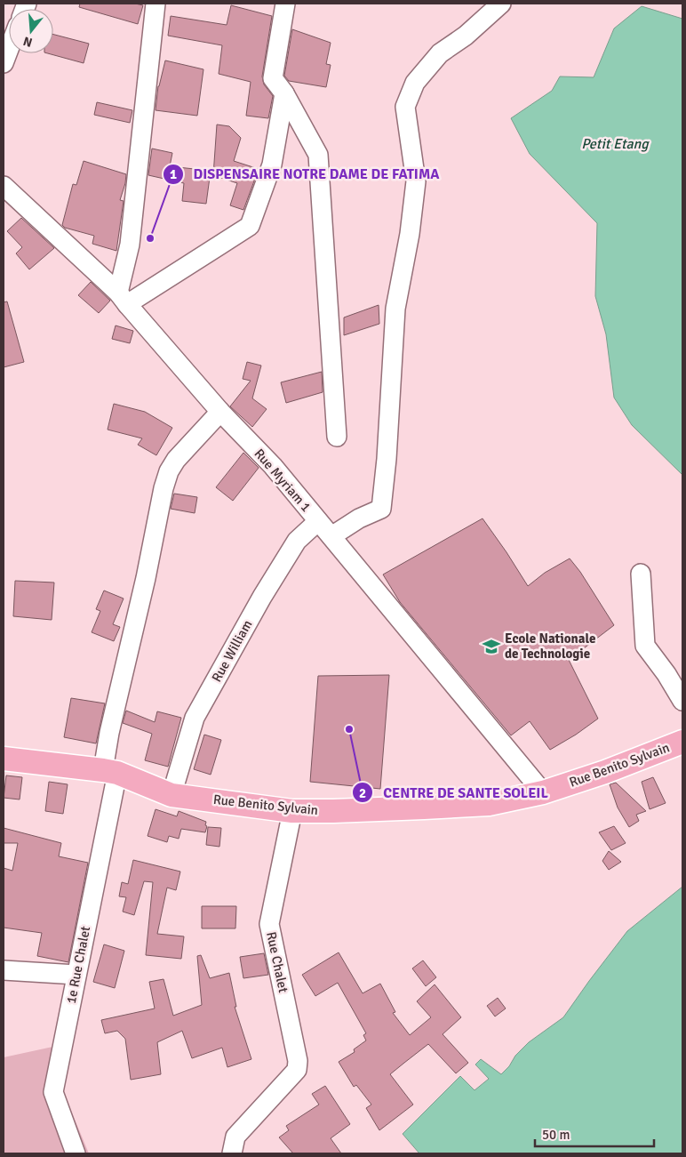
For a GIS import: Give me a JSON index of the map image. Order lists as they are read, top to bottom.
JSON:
{
  "streets": {
    "main road": ["Rue Benito Sylvain"],
    "street": [
      "Rue Myriam 1",
      "Rue William",
      "Rue Chalet",
      "1e Rue Chalet"
    ]
  },
  "crossings": [
    ["Rue Myriam 1", "Rue William"],
    ["Rue Myriam 1", "Rue Benito Sylvain"],
    ["Rue Myriam 1", "1e Rue Chalet"],
    ["Rue William", "Rue Benito Sylvain"],
    ["Rue Benito Sylvain", "Rue Chalet"],
    ["Rue Benito Sylvain", "1e Rue Chalet"]
  ],
  "water": ["Petit Etang"],
  "places": {
    "other": ["DISPENSAIRE NOTRE DAME DE FATIMA", "CENTRE DE SANTE SOLEIL"],
    "school or university": ["Ecole Nationale de Technologie"]
  },
  "scale_bar": "50 m",
  "north": "bottom"
}
